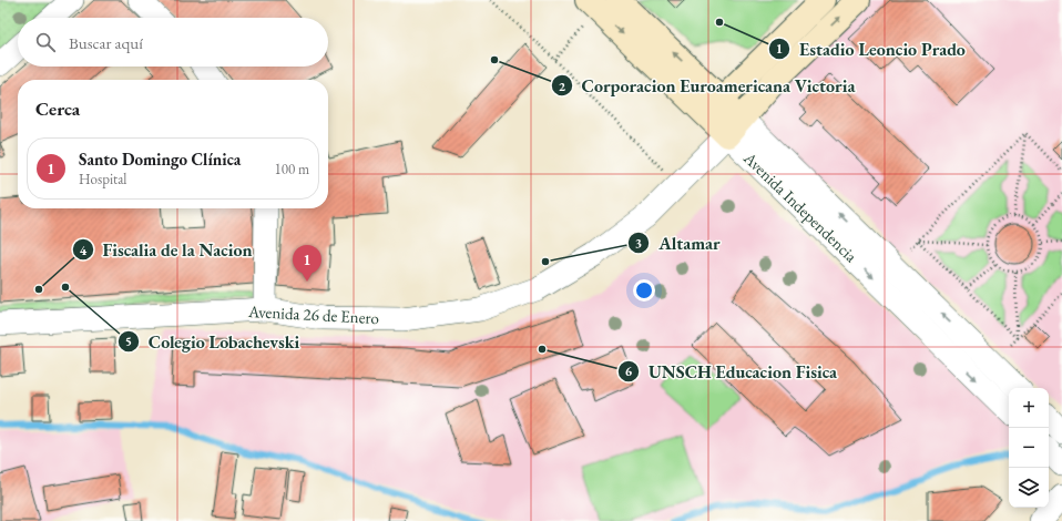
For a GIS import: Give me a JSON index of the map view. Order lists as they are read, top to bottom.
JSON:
{
  "streets": {
    "street": ["Avenida Independencia", "Avenida 26 de Enero"]
  },
  "crossings": [
    ["Avenida Independencia", "Avenida 26 de Enero"]
  ],
  "places": [
    "Estadio Leoncio Prado",
    "Corporacion Euroamericana Victoria",
    "Altamar",
    "Colegio Lobachevski",
    "Fiscalia de la Nacion",
    "UNSCH Educacion Fisica"
  ],
  "page": {
    "search": "Buscar aquí",
    "heading": "Cerca",
    "list": [
      {
        "mark": "1",
        "name": "Santo Domingo Clínica",
        "note": "Hospital",
        "value": "100 m"
      }
    ],
    "pins": "1",
    "map_buttons": ["+", "−"]
  }
}
